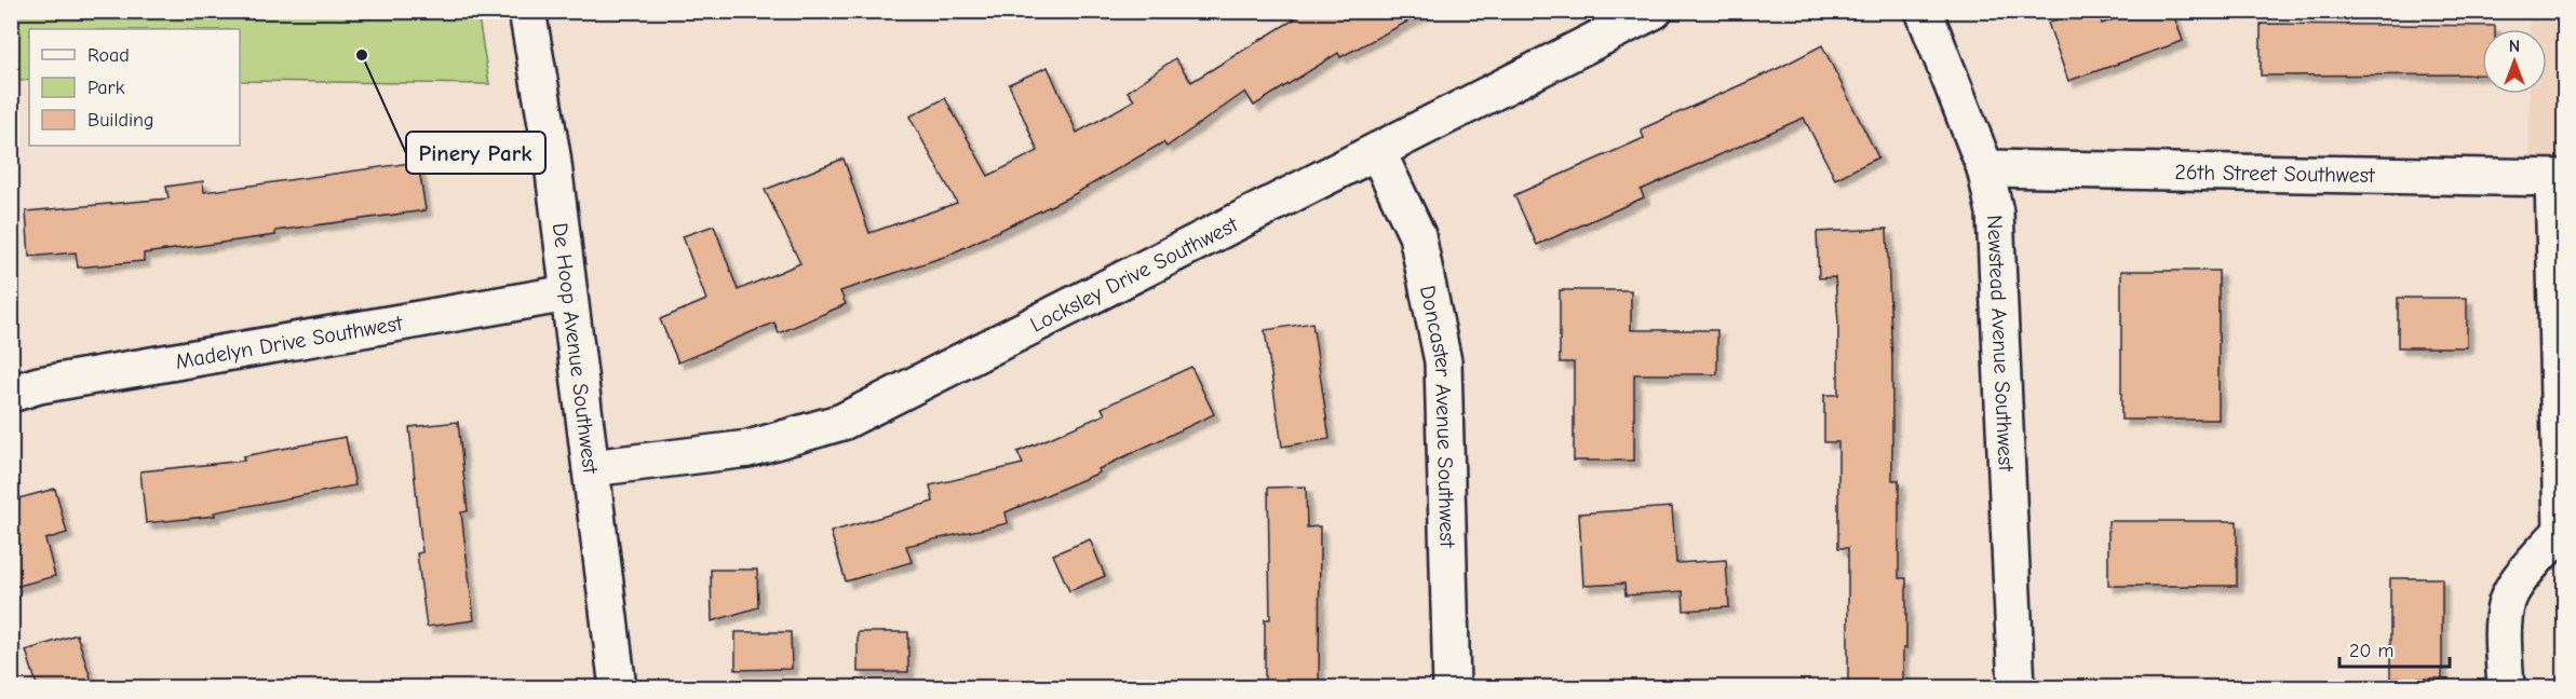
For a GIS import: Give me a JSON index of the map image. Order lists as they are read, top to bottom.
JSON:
{
  "streets": {
    "street": [
      "26th Street Southwest",
      "Locksley Drive Southwest",
      "Madelyn Drive Southwest",
      "Newstead Avenue Southwest",
      "De Hoop Avenue Southwest",
      "Doncaster Avenue Southwest"
    ]
  },
  "crossings": [
    ["26th Street Southwest", "Newstead Avenue Southwest"],
    ["Locksley Drive Southwest", "De Hoop Avenue Southwest"],
    ["Locksley Drive Southwest", "Doncaster Avenue Southwest"],
    ["Madelyn Drive Southwest", "De Hoop Avenue Southwest"]
  ],
  "places": ["Pinery Park"],
  "legend": ["Road", "Park", "Building"],
  "scale_bar": "20 m",
  "north": "top"
}
